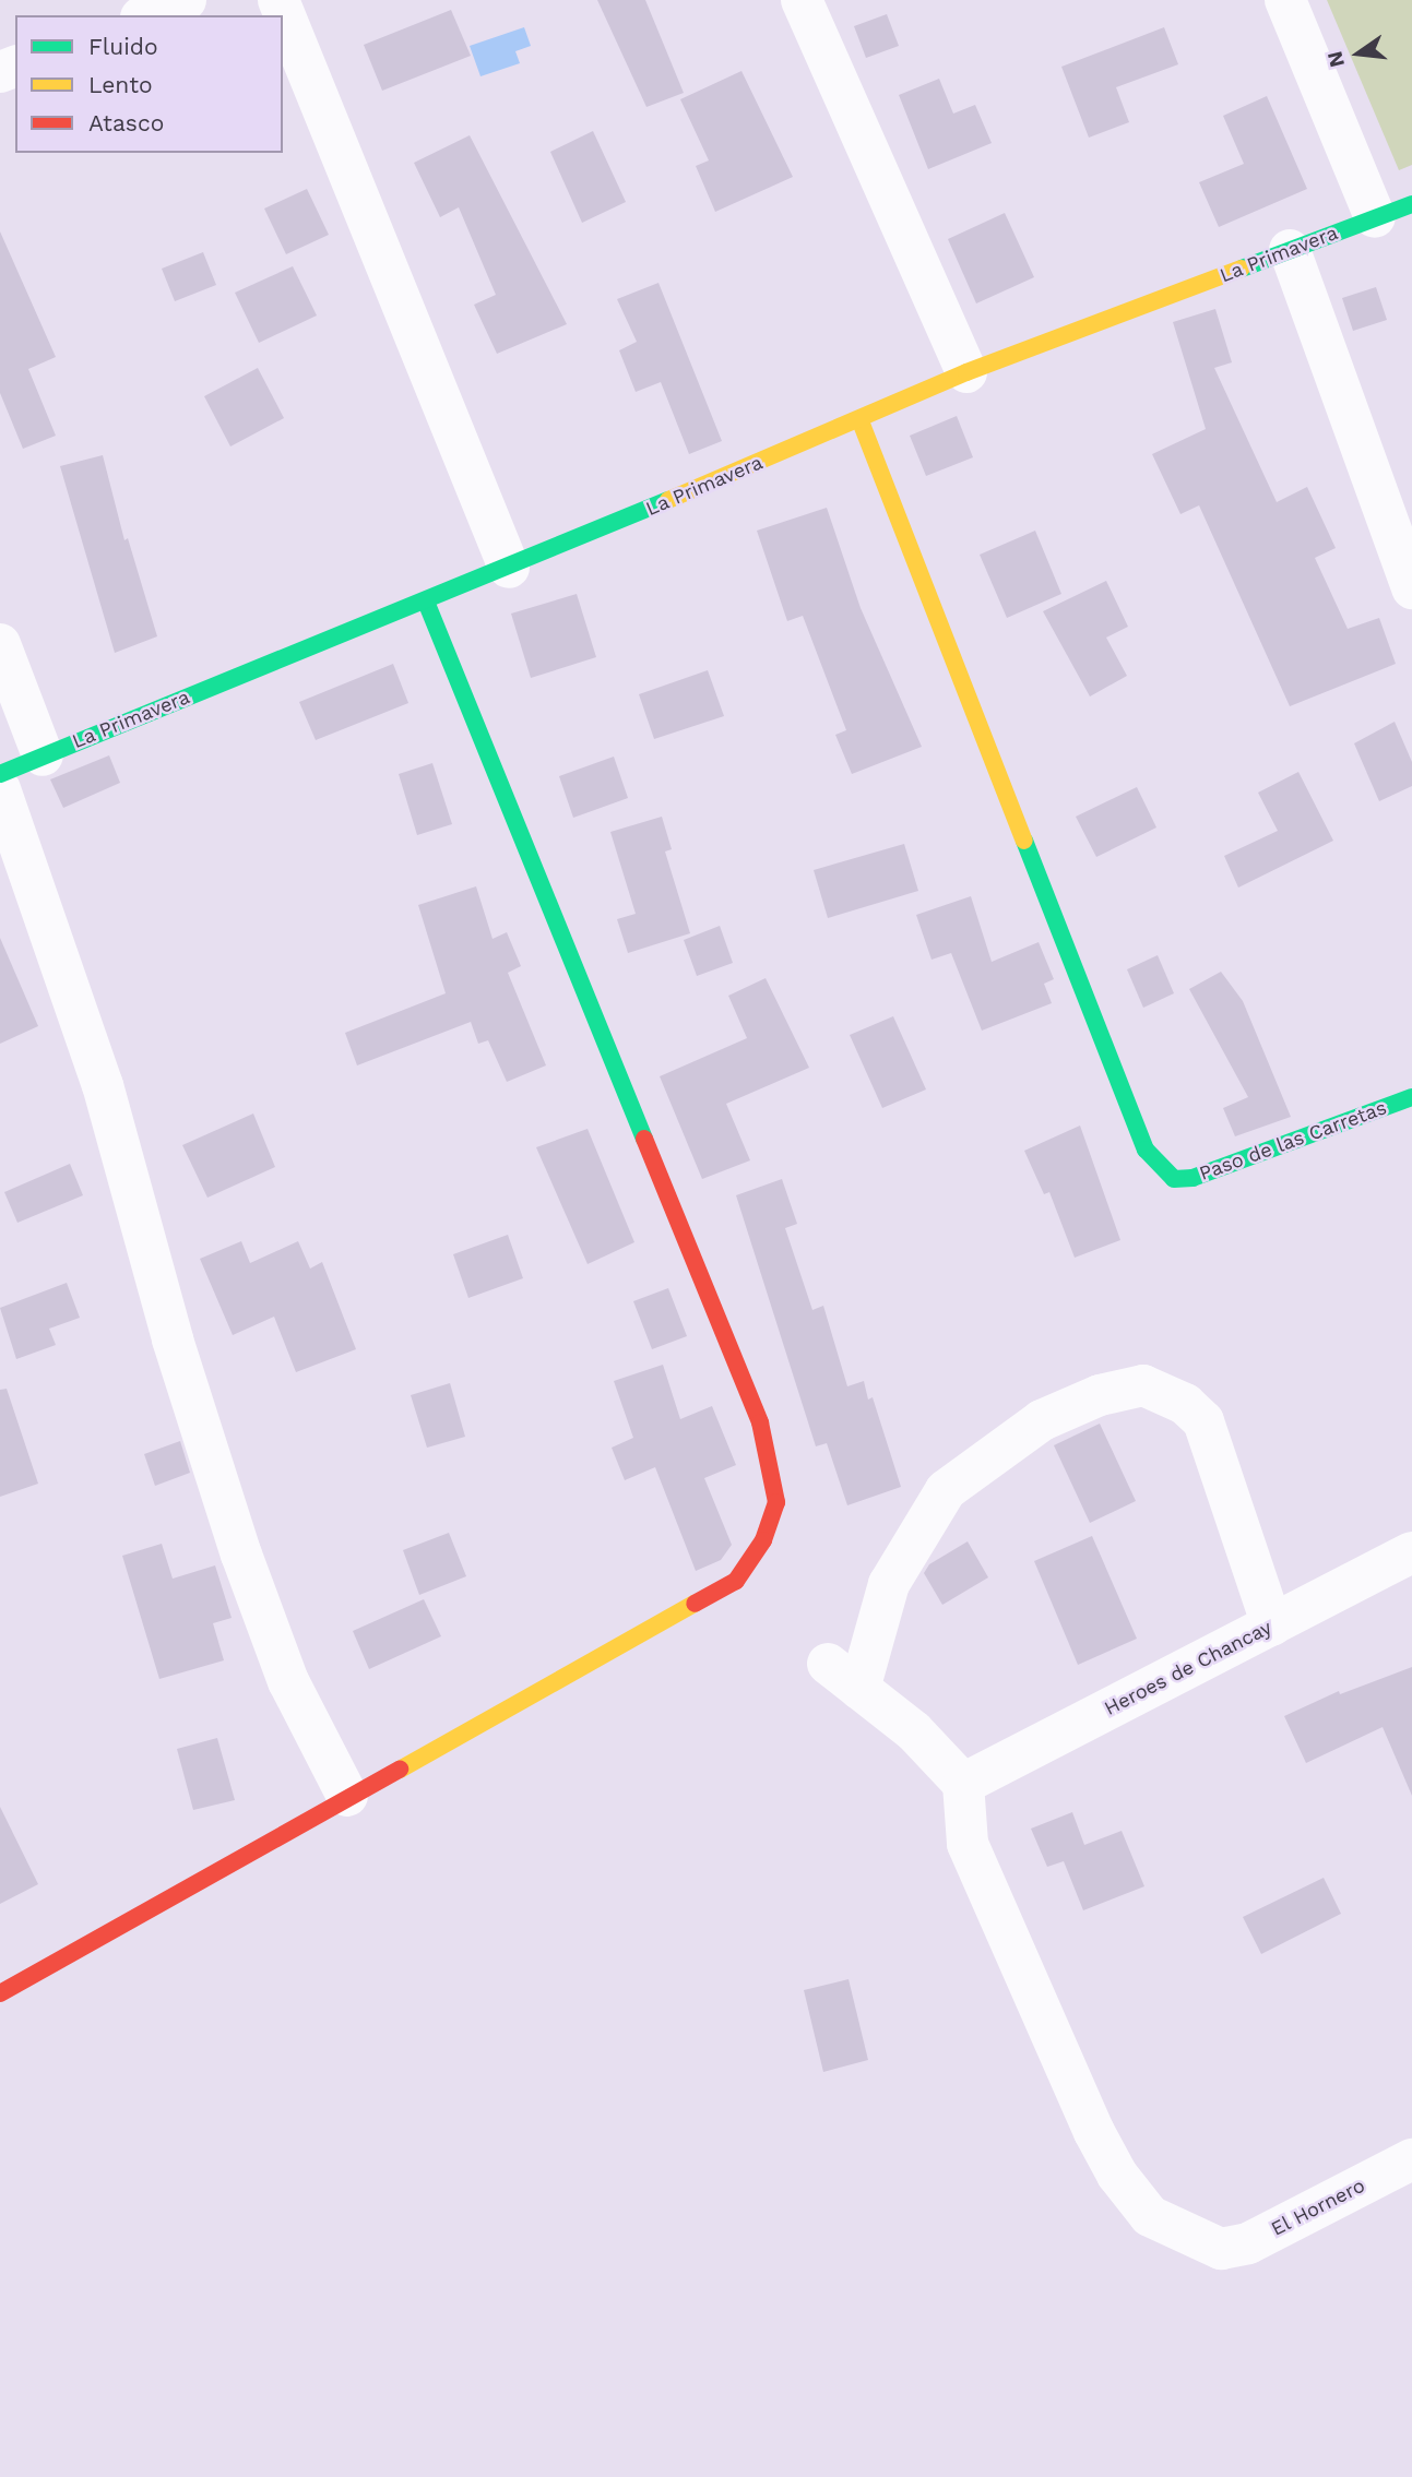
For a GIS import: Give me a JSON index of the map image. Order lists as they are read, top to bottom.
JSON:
{
  "streets": {
    "street": [
      "La Primavera",
      "Paso de las Carretas",
      "Heroes de Chancay",
      "El Hornero"
    ]
  },
  "crossings": [
    ["La Primavera", "Paso de las Carretas"],
    ["Heroes de Chancay", "El Hornero"]
  ],
  "legend": ["Fluido", "Lento", "Atasco"],
  "north": "left"
}
